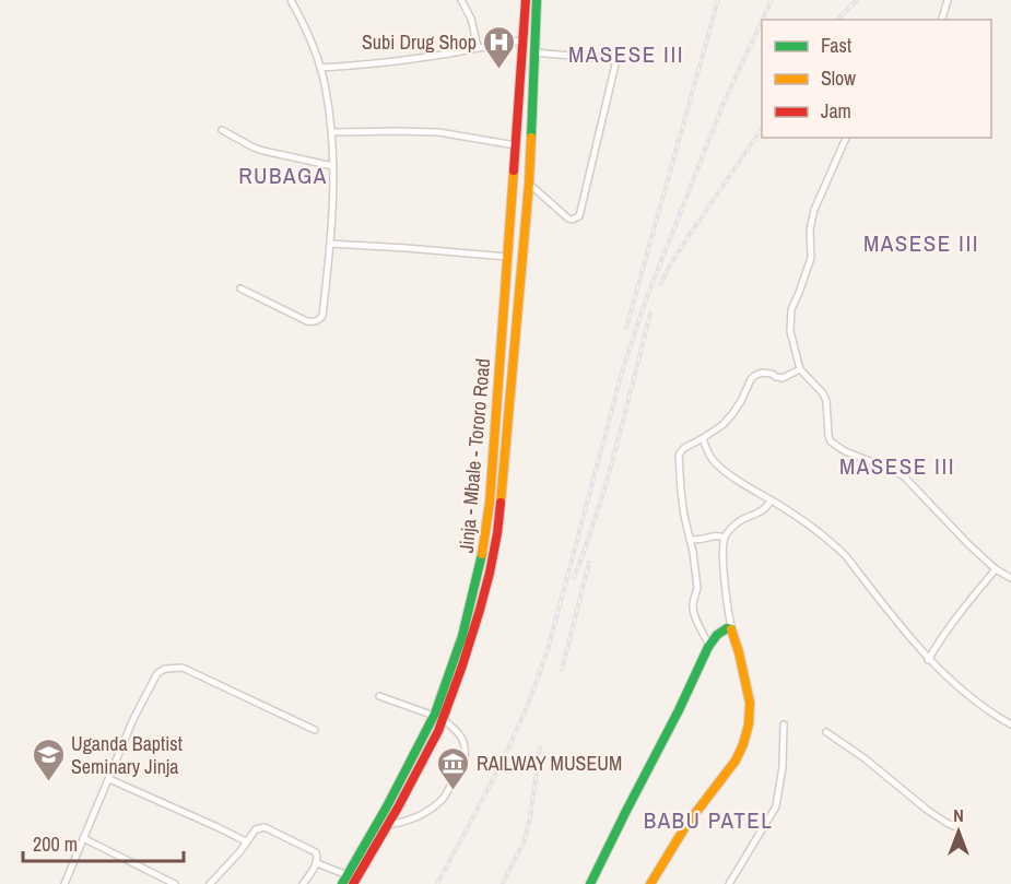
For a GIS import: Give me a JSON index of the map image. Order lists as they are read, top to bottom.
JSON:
{
  "streets": {
    "main road": ["Jinja - Mbale - Tororo Road"]
  },
  "districts": [
    "MASESE III",
    "RUBAGA",
    "MASESE III",
    "MASESE III",
    "BABU PATEL"
  ],
  "places": {
    "hospital": ["Subi Drug Shop"],
    "school or university": ["Uganda Baptist Seminary Jinja"],
    "museum": ["RAILWAY MUSEUM"]
  },
  "legend": ["Fast", "Slow", "Jam"],
  "scale_bar": "200 m",
  "north": "top"
}
